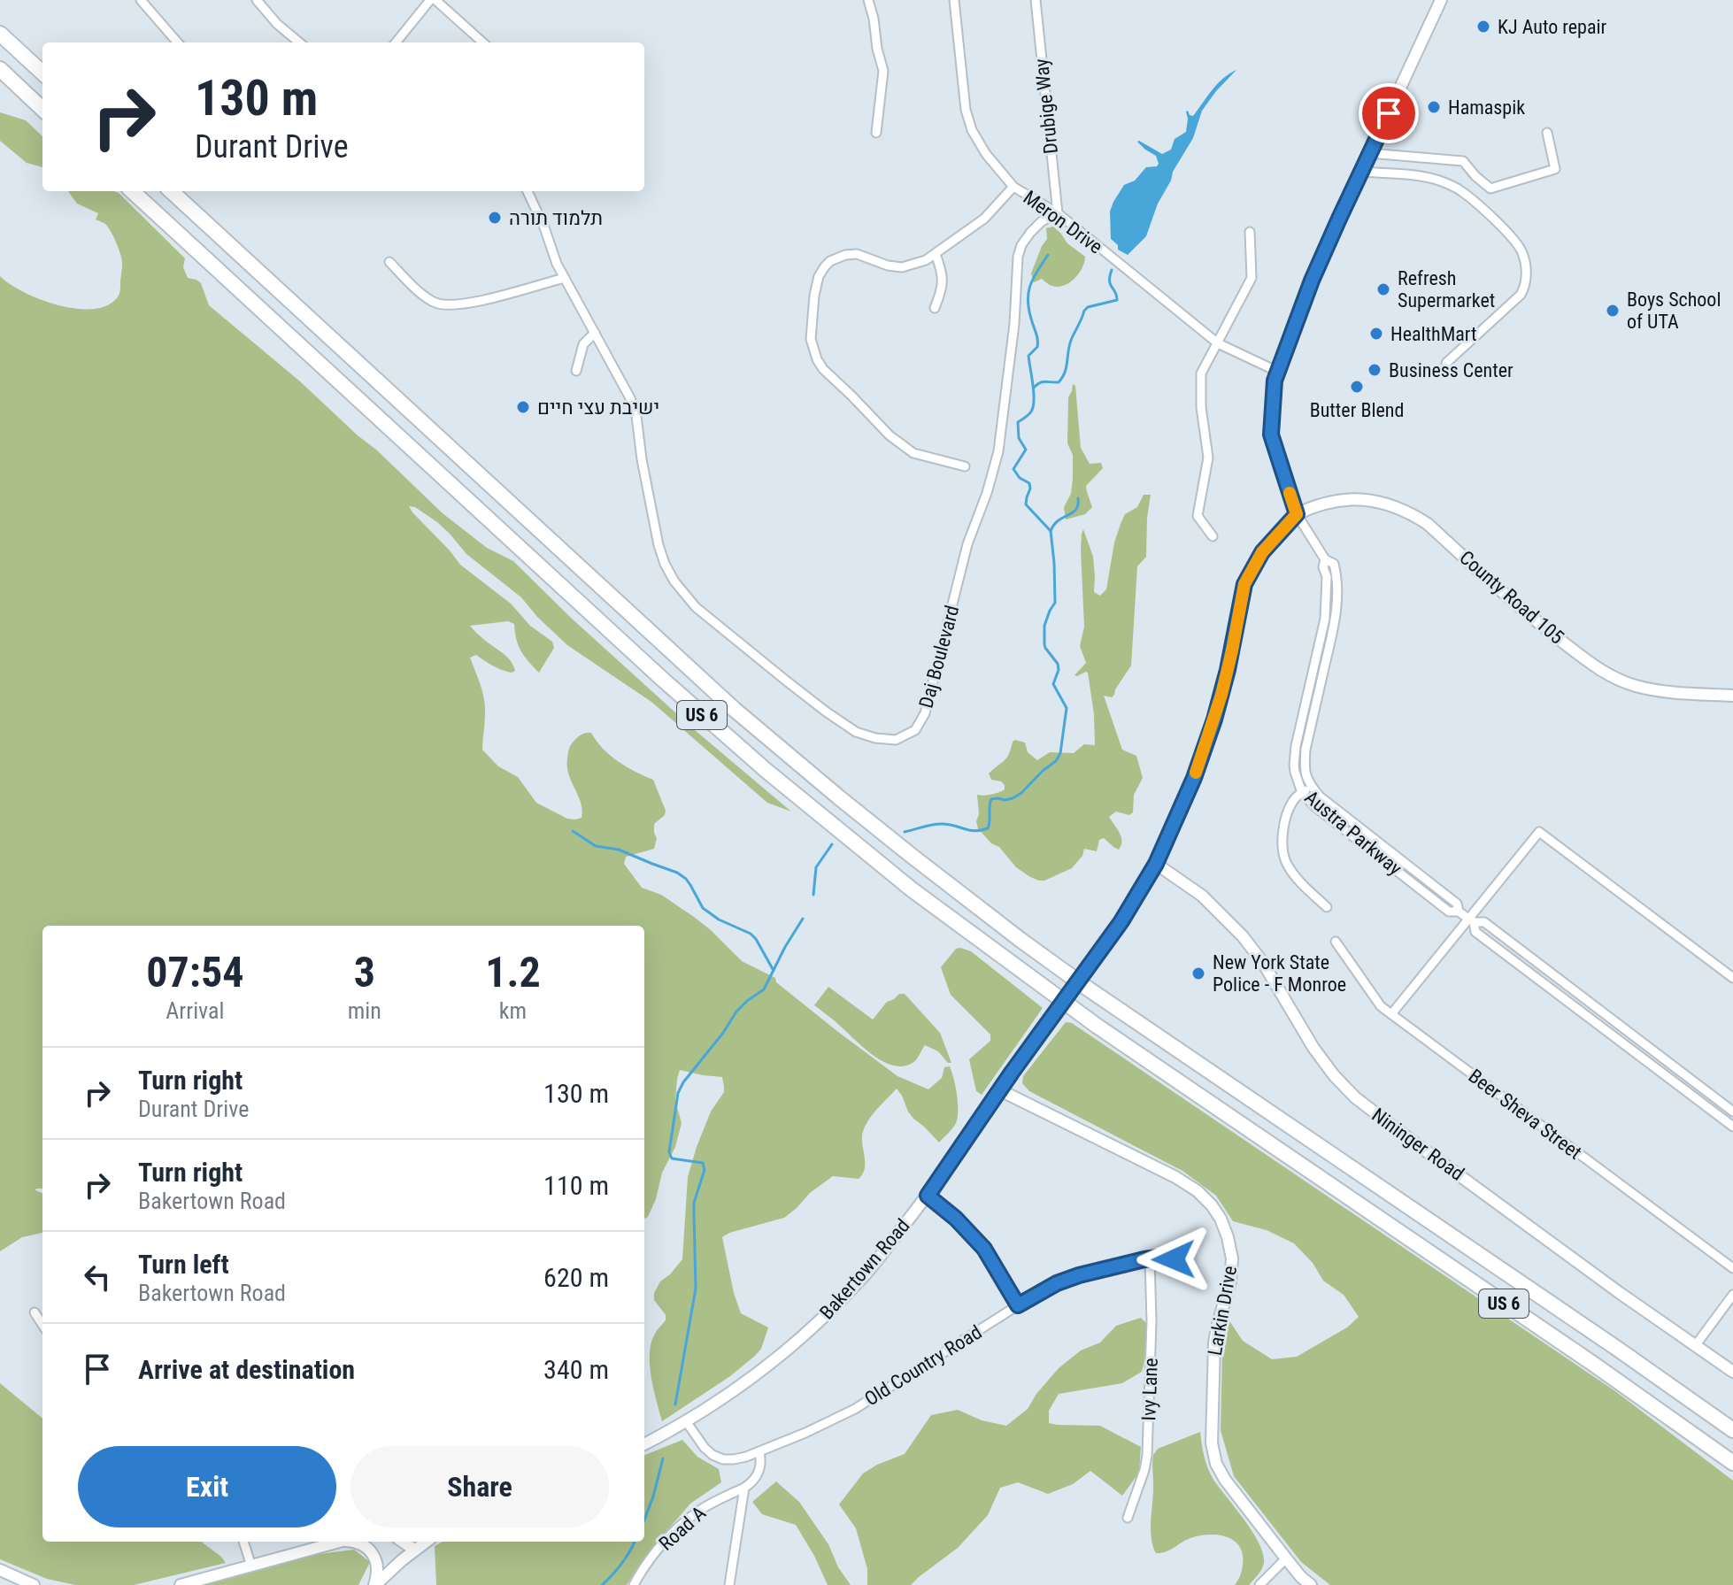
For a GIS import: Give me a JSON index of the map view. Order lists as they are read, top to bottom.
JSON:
{
  "streets": {
    "highway": ["US 6"],
    "street": [
      "Drubige Way",
      "Meron Drive",
      "County Road 105",
      "Daj Boulevard",
      "Austra Parkway",
      "Beer Sheva Street",
      "Nininger Road",
      "Bakertown Road",
      "Larkin Drive",
      "Old Country Road",
      "Ivy Lane",
      "Road A"
    ]
  },
  "crossings": [
    ["Drubige Way", "Meron Drive"],
    ["Drubige Way", "Daj Boulevard"],
    ["Meron Drive", "Daj Boulevard"],
    ["County Road 105", "Austra Parkway"],
    ["County Road 105", "Bakertown Road"],
    ["Austra Parkway", "Bakertown Road"],
    ["Nininger Road", "Bakertown Road"],
    ["Bakertown Road", "Larkin Drive"],
    ["Bakertown Road", "Old Country Road"],
    ["Old Country Road", "Ivy Lane"]
  ],
  "places": [
    "KJ Auto repair",
    "Hamaspik",
    "תלמוד תורה",
    "Refresh Supermarket",
    "Boys School of UTA",
    "HealthMart",
    "Business Center",
    "Butter Blend",
    "ישיבת עצי חיים",
    "New York State Police - F Monroe"
  ],
  "page": {
    "turn": ["130 m", "Durant Drive"],
    "eta": [
      "07:54",
      "Arrival",
      "3",
      "min",
      "1.2",
      "km"
    ],
    "list": [
      {
        "name": "Turn right",
        "note": "Durant Drive",
        "value": "130 m"
      },
      {
        "name": "Turn right",
        "note": "Bakertown Road",
        "value": "110 m"
      },
      {
        "name": "Turn left",
        "note": "Bakertown Road",
        "value": "620 m"
      },
      {
        "name": "Arrive at destination",
        "value": "340 m"
      }
    ],
    "buttons": ["Exit", "Share"]
  }
}
